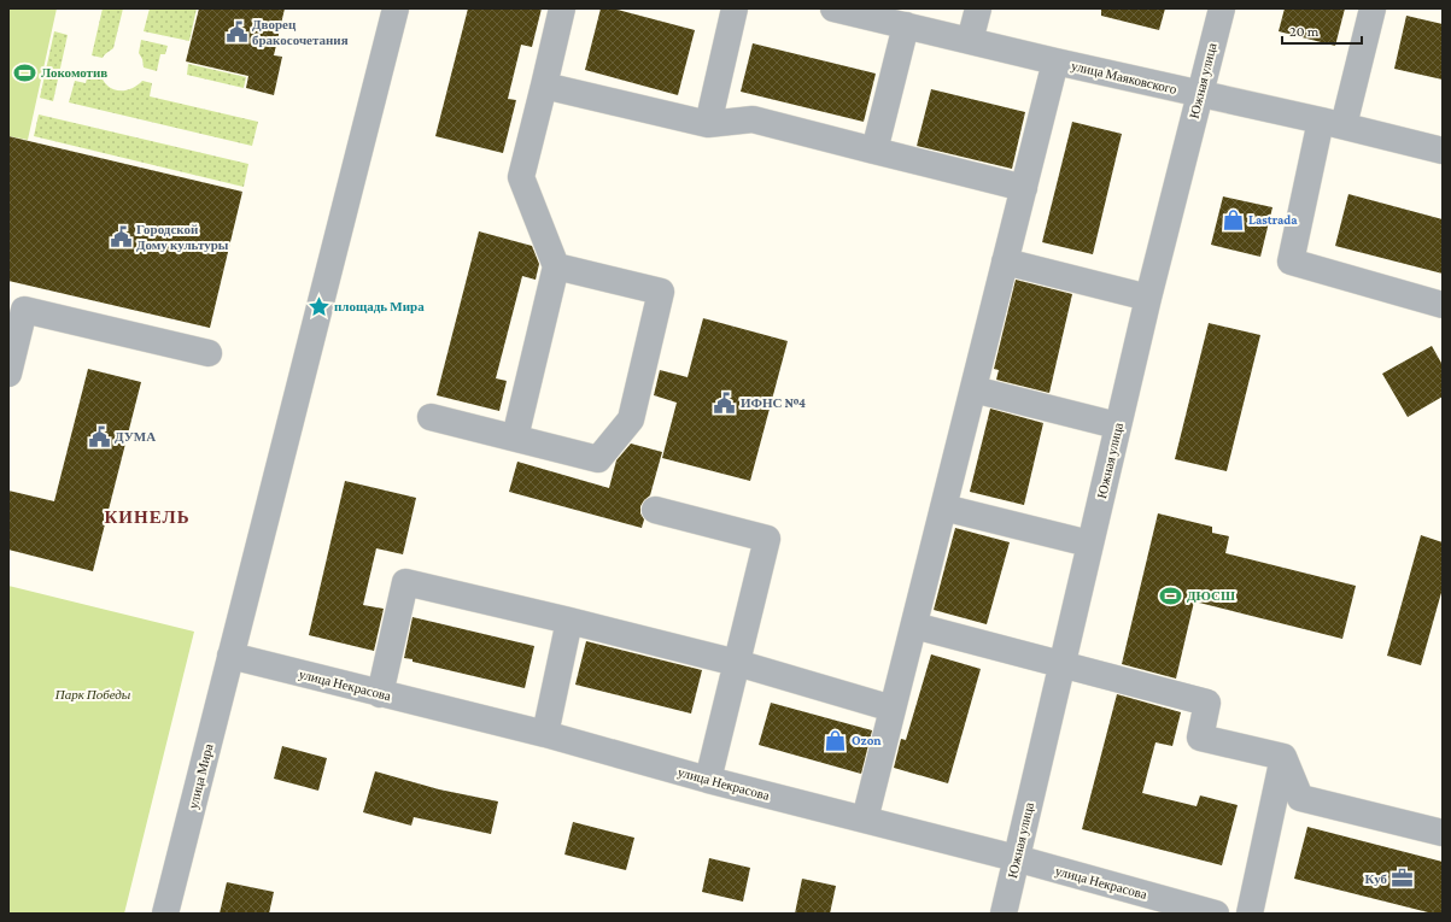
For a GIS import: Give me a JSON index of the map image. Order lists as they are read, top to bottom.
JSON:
{
  "streets": {
    "street": [
      "улица Маяковского",
      "Южная улица",
      "улица Некрасова",
      "улица Мира"
    ]
  },
  "crossings": [
    ["улица Маяковского", "Южная улица"],
    ["Южная улица", "улица Некрасова"],
    ["улица Некрасова", "улица Мира"]
  ],
  "districts": ["КИНЕЛЬ"],
  "parks": ["Парк Победы"],
  "places": {
    "public building": [
      "Дворец бракосочетания",
      "Городской Дому культуры",
      "ИФНС №4",
      "ДУМА"
    ],
    "sports": ["Локомотив", "ДЮСШ"],
    "shop": ["Lastrada", "Ozon"],
    "place": ["площадь Мира"],
    "office": ["Куб"]
  },
  "scale_bar": "20 m"
}
